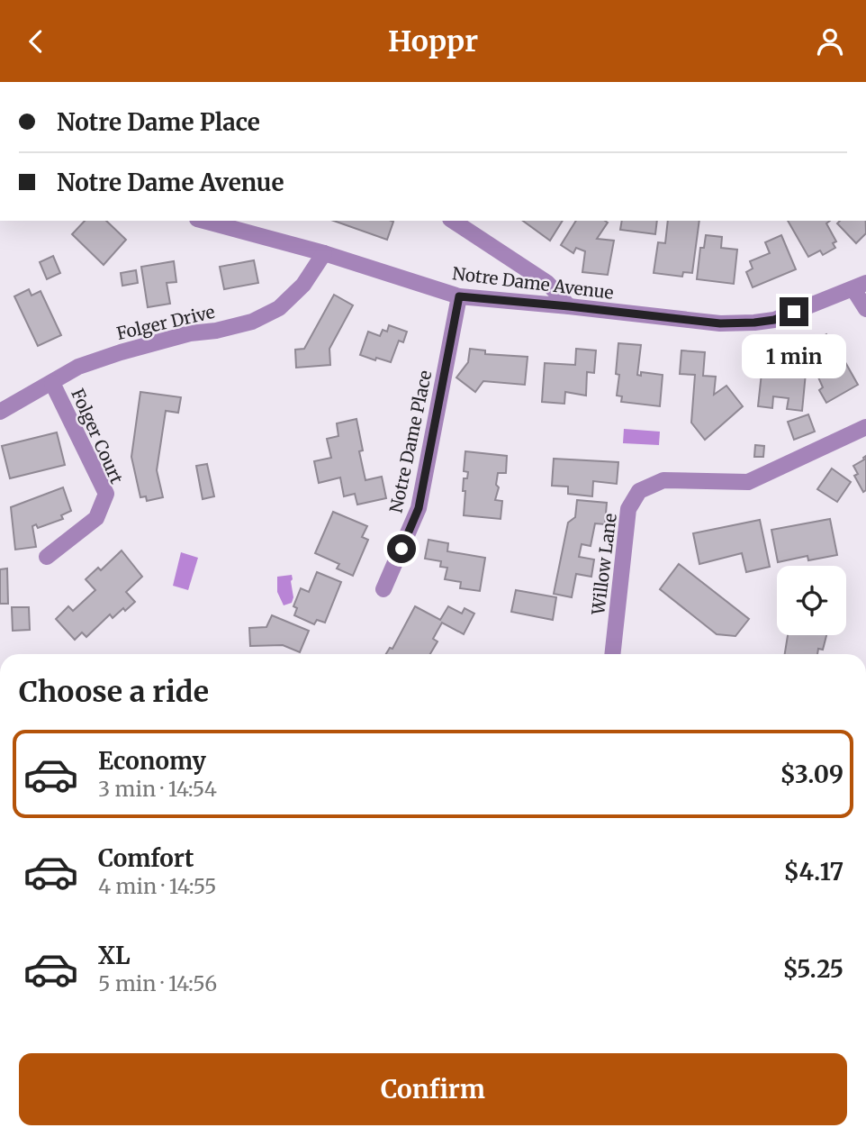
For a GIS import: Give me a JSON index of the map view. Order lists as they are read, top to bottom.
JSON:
{
  "streets": {
    "street": [
      "Notre Dame Avenue",
      "Folger Drive",
      "Folger Court",
      "Notre Dame Place",
      "Willow Lane"
    ]
  },
  "crossings": [
    ["Notre Dame Avenue", "Folger Drive"],
    ["Notre Dame Avenue", "Notre Dame Place"],
    ["Folger Drive", "Folger Court"]
  ],
  "page": {
    "header": "Hoppr",
    "banner": ["Notre Dame Place", "Notre Dame Avenue"],
    "bubble": "1 min",
    "heading": "Choose a ride",
    "list": [
      {
        "name": "Economy",
        "note": "3 min · 14:54",
        "value": "$3.09"
      },
      {
        "name": "Comfort",
        "note": "4 min · 14:55",
        "value": "$4.17"
      },
      {
        "name": "XL",
        "note": "5 min · 14:56",
        "value": "$5.25"
      }
    ],
    "buttons": "Confirm"
  }
}
